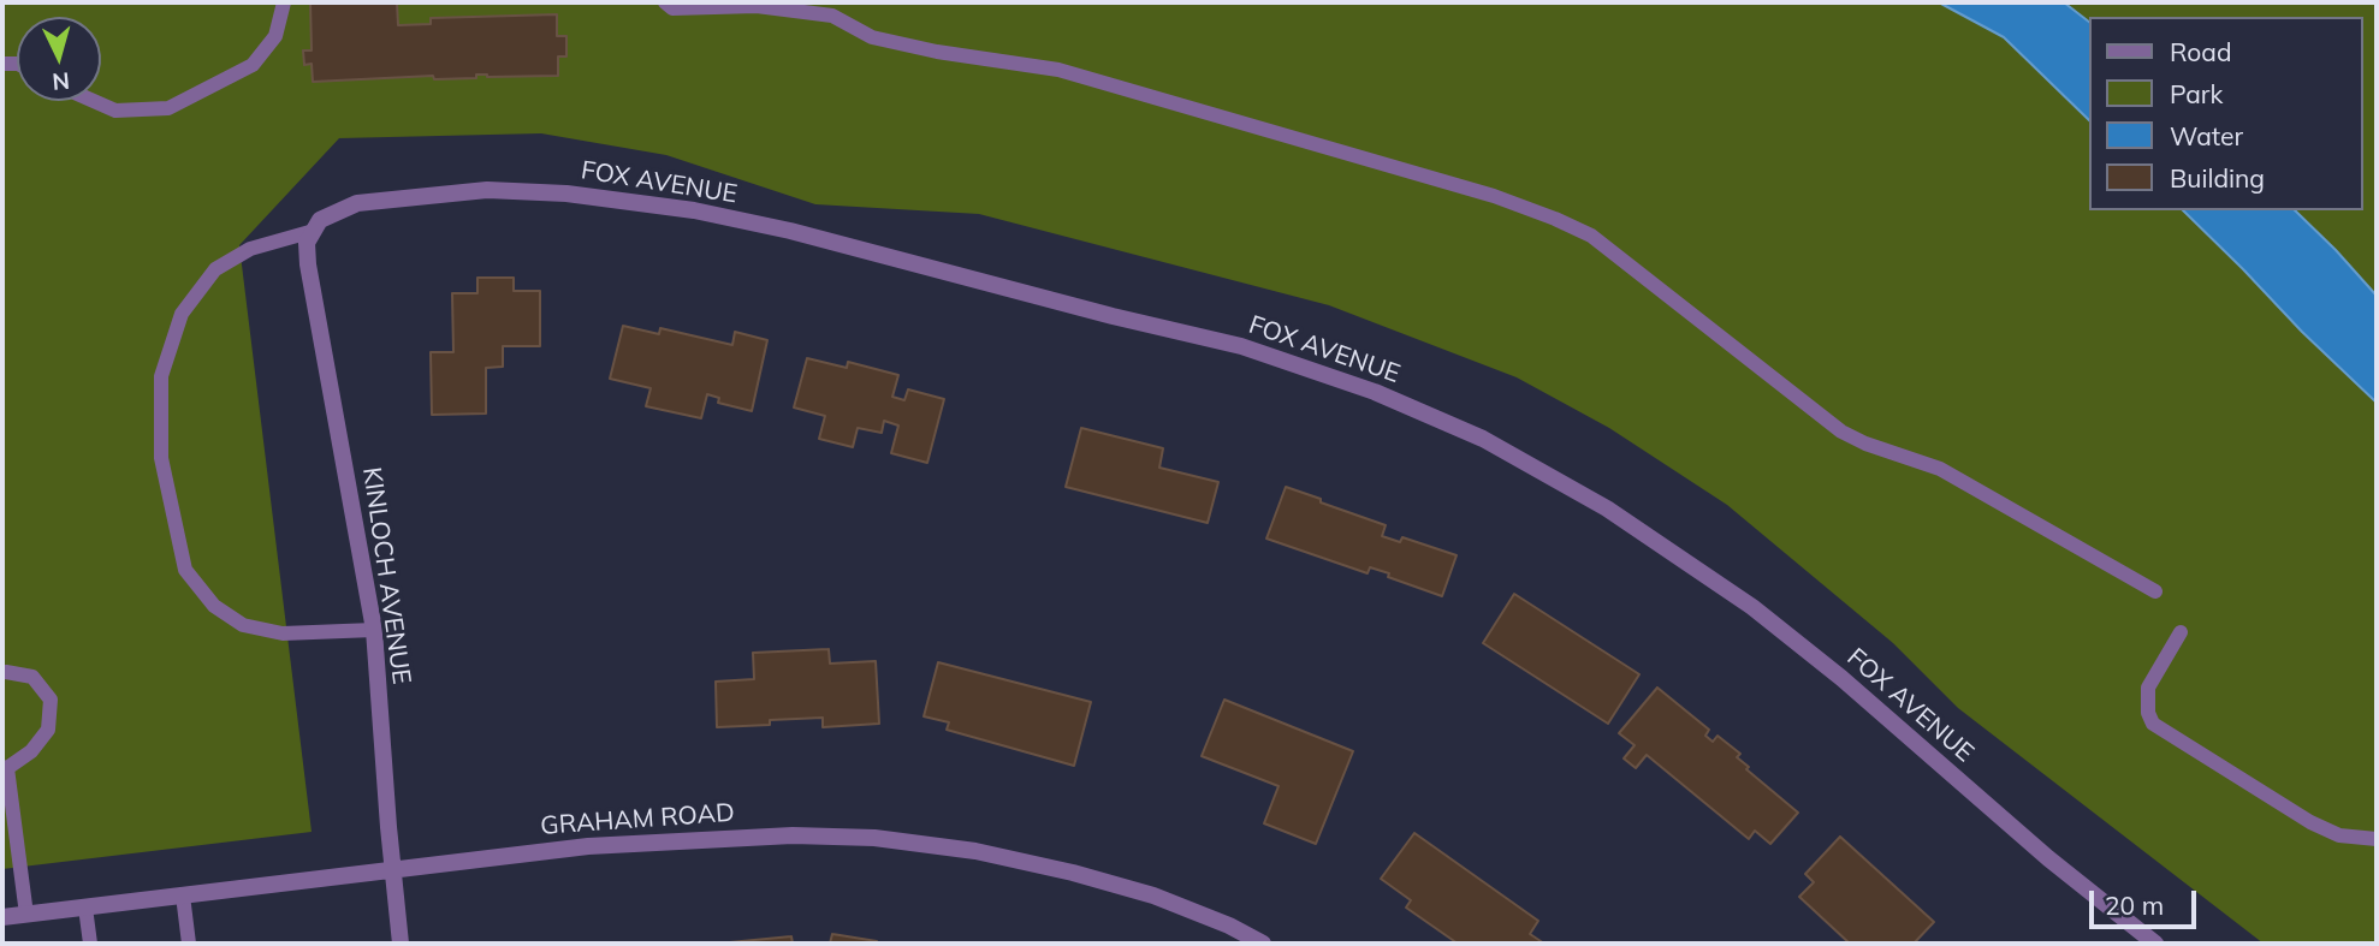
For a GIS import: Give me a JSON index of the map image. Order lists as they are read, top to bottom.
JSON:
{
  "streets": {
    "street": ["FOX AVENUE", "KINLOCH AVENUE", "GRAHAM ROAD"]
  },
  "crossings": [
    ["FOX AVENUE", "KINLOCH AVENUE"],
    ["KINLOCH AVENUE", "GRAHAM ROAD"]
  ],
  "legend": [
    "Road",
    "Park",
    "Water",
    "Building"
  ],
  "scale_bar": "20 m",
  "north": "bottom"
}
